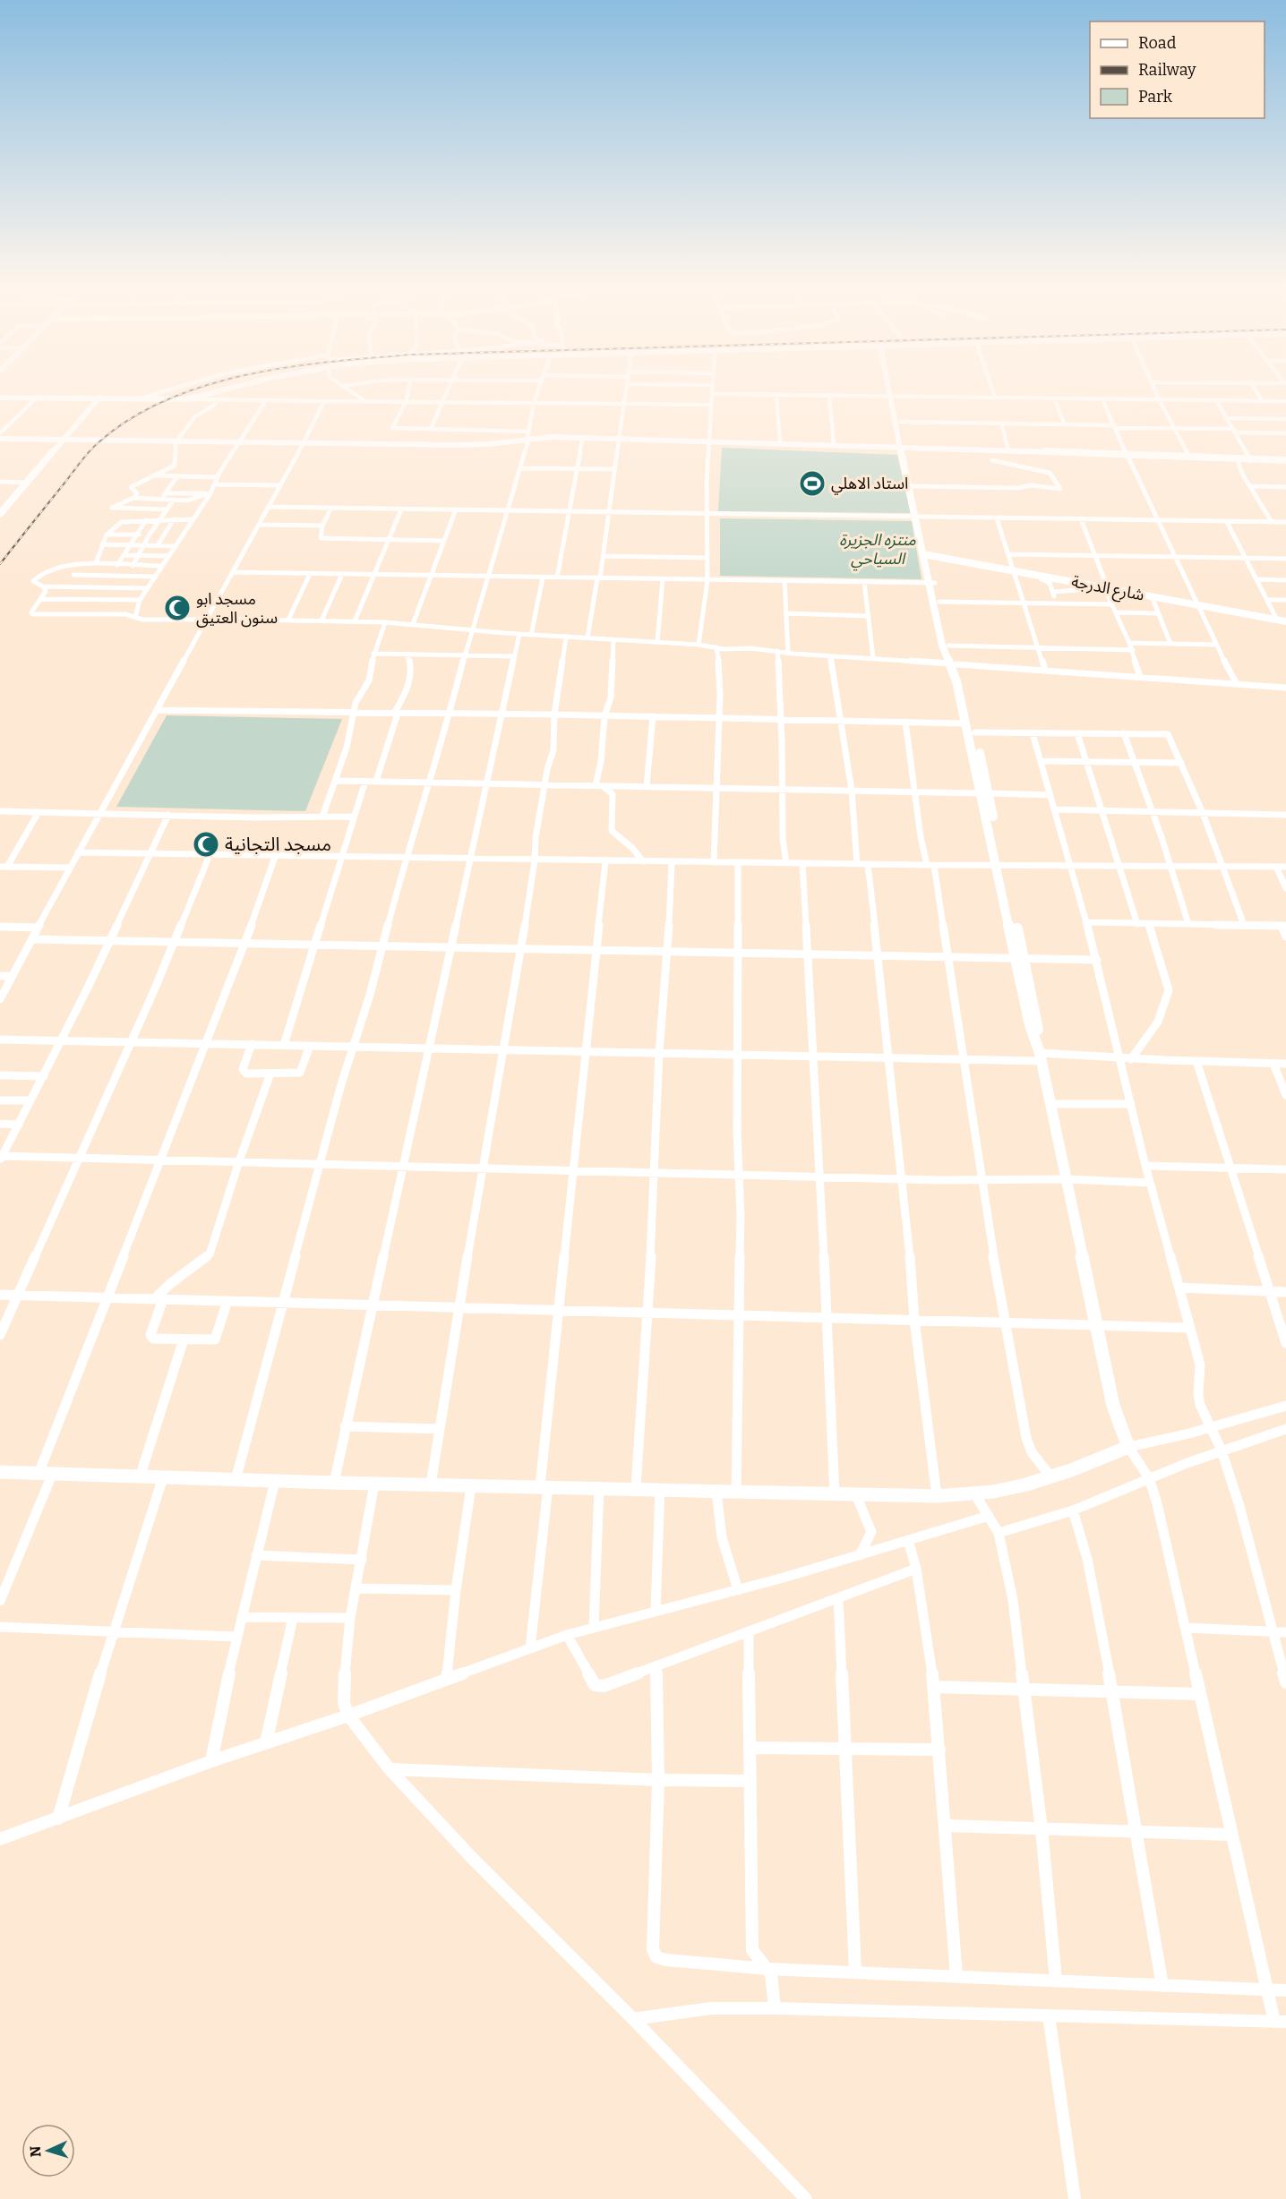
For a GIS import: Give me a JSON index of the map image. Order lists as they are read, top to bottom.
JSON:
{
  "streets": {
    "street": ["شارع الدرجة"]
  },
  "parks": ["منتزه الجزيرة السياحي"],
  "places": {
    "sports": ["استاد الاهلي"],
    "mosque": ["مسجد ابو سنون العتيق", "مسجد التجانية"]
  },
  "legend": ["Road", "Railway", "Park"],
  "north": "left"
}
